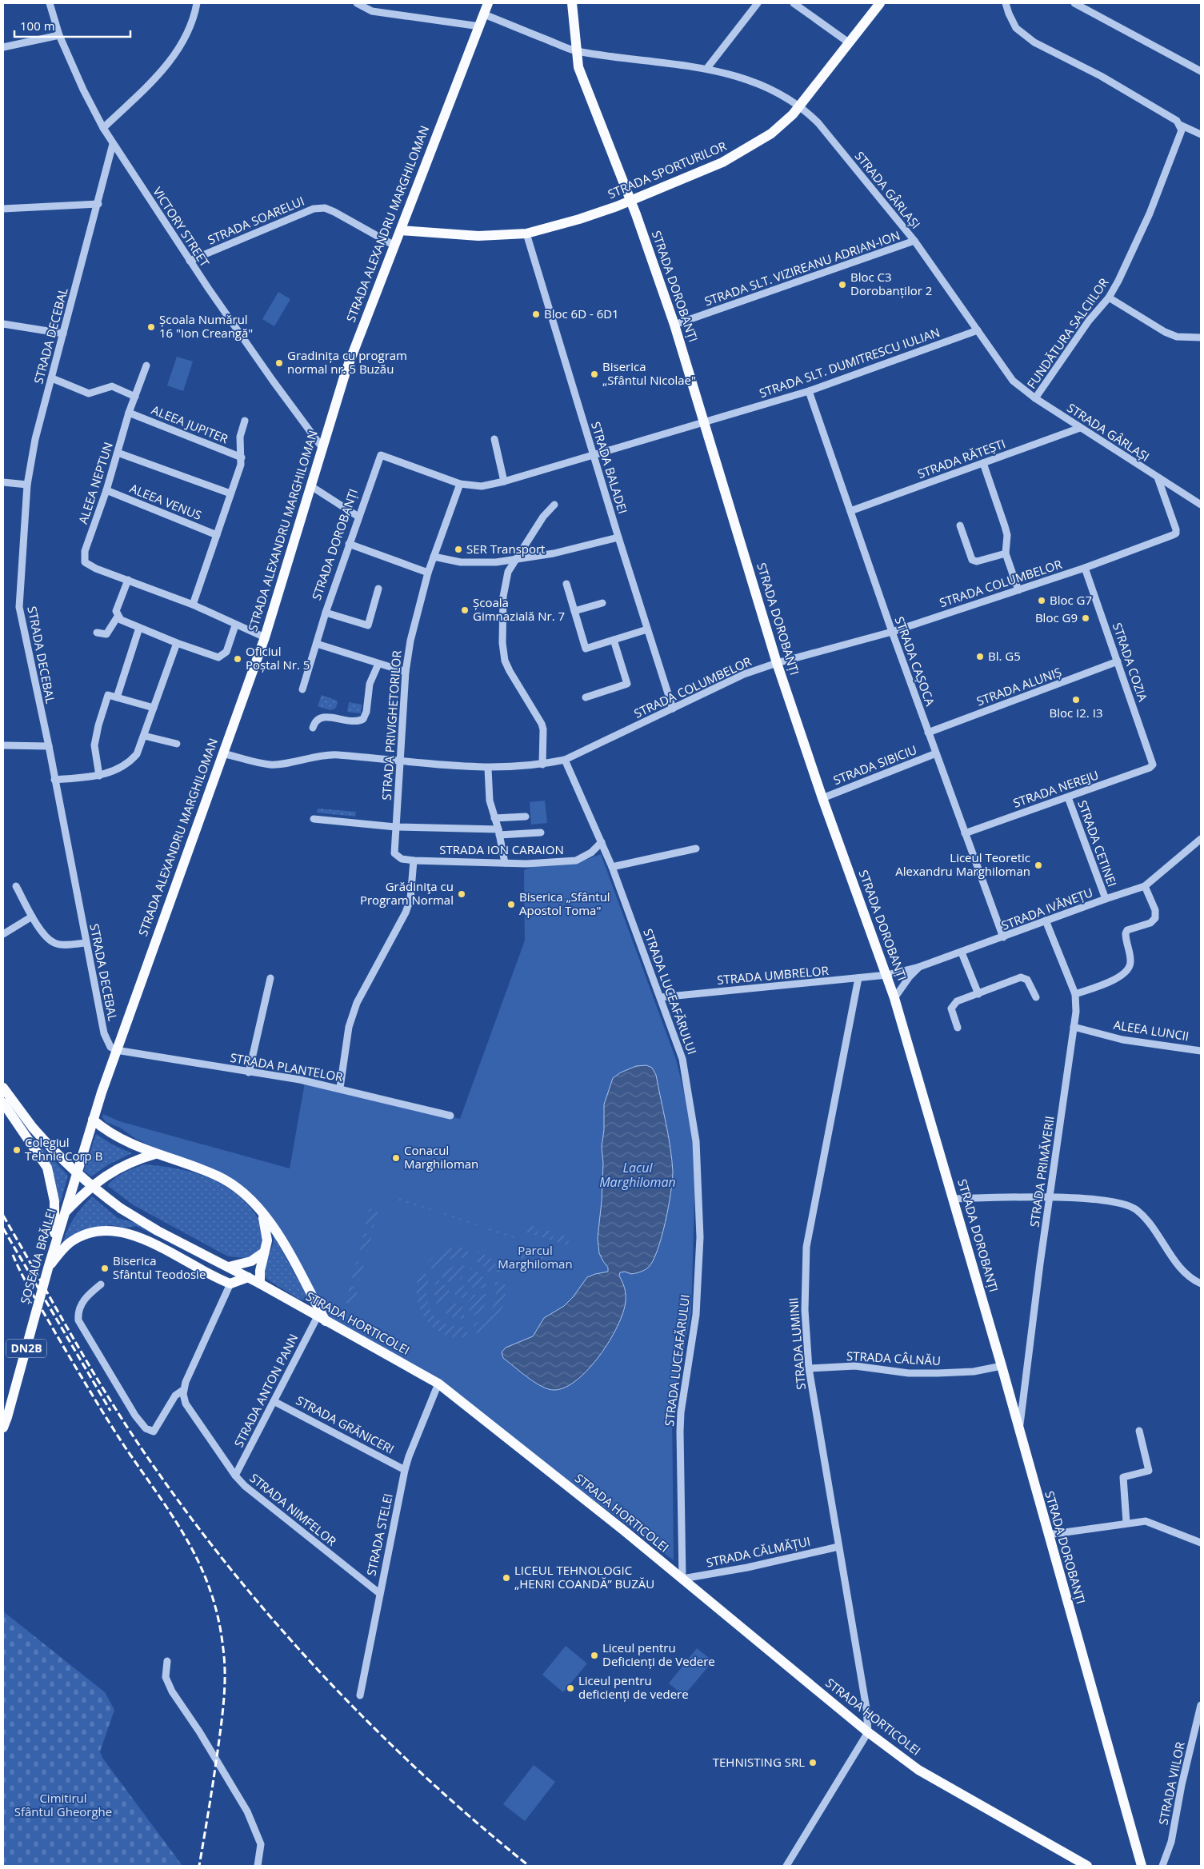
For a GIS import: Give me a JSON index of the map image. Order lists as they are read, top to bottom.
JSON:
{
  "streets": {
    "main road": [
      "STRADA SPORTURILOR",
      "STRADA ALEXANDRU MARGHILOMAN",
      "STRADA DOROBANȚI",
      "ȘOSEAUA BRĂILEI",
      "STRADA HORTICOLEI",
      "DN2B"
    ],
    "street": [
      "STRADA GÂRLAȘI",
      "STRADA SOARELUI",
      "VICTORY STREET",
      "STRADA SLT. VIZIREANU ADRIAN-ION",
      "FUNDĂTURA SALCIILOR",
      "STRADA DECEBAL",
      "STRADA SLT. DUMITRESCU IULIAN",
      "ALEEA JUPITER",
      "STRADA RĂTEȘTI",
      "STRADA BALADEI",
      "ALEEA NEPTUN",
      "ALEEA VENUS",
      "STRADA COLUMBELOR",
      "STRADA CAȘOCA",
      "STRADA COZIA",
      "STRADA ALUNIȘ",
      "STRADA PRIVIGHETORILOR",
      "STRADA SIBICIU",
      "STRADA NEREJU",
      "STRADA CETINEI",
      "STRADA ION CARAION",
      "STRADA IVĂNEȚU",
      "STRADA UMBRELOR",
      "STRADA LUCEAFĂRULUI",
      "ALEEA LUNCII",
      "STRADA PLANTELOR",
      "STRADA PRIMĂVERII",
      "STRADA LUMINII",
      "STRADA CÂLNĂU",
      "STRADA ANTON PANN",
      "STRADA GRĂNICERI",
      "STRADA NIMFELOR",
      "STRADA STELEI",
      "STRADA CĂLMĂȚUI",
      "STRADA VIILOR"
    ]
  },
  "crossings": [
    ["STRADA SPORTURILOR", "STRADA GÂRLAȘI"],
    ["STRADA SPORTURILOR", "STRADA ALEXANDRU MARGHILOMAN"],
    ["STRADA SPORTURILOR", "STRADA DOROBANȚI"],
    ["STRADA SPORTURILOR", "STRADA BALADEI"],
    ["STRADA GÂRLAȘI", "STRADA ALEXANDRU MARGHILOMAN"],
    ["STRADA GÂRLAȘI", "STRADA SLT. VIZIREANU ADRIAN-ION"],
    ["STRADA GÂRLAȘI", "STRADA DOROBANȚI"],
    ["STRADA GÂRLAȘI", "FUNDĂTURA SALCIILOR"],
    ["STRADA GÂRLAȘI", "STRADA SLT. DUMITRESCU IULIAN"],
    ["STRADA GÂRLAȘI", "STRADA RĂTEȘTI"],
    ["STRADA GÂRLAȘI", "STRADA COLUMBELOR"],
    ["STRADA SOARELUI", "STRADA ALEXANDRU MARGHILOMAN"],
    ["STRADA SOARELUI", "VICTORY STREET"],
    ["STRADA ALEXANDRU MARGHILOMAN", "VICTORY STREET"],
    ["STRADA ALEXANDRU MARGHILOMAN", "STRADA DECEBAL"],
    ["STRADA ALEXANDRU MARGHILOMAN", "ALEEA NEPTUN"],
    ["STRADA ALEXANDRU MARGHILOMAN", "STRADA COLUMBELOR"],
    ["STRADA ALEXANDRU MARGHILOMAN", "STRADA PLANTELOR"],
    ["STRADA ALEXANDRU MARGHILOMAN", "ȘOSEAUA BRĂILEI"],
    ["VICTORY STREET", "STRADA DECEBAL"],
    ["STRADA SLT. VIZIREANU ADRIAN-ION", "STRADA DOROBANȚI"],
    ["STRADA DOROBANȚI", "STRADA SLT. DUMITRESCU IULIAN"],
    ["STRADA DOROBANȚI", "STRADA COLUMBELOR"],
    ["STRADA DOROBANȚI", "STRADA SIBICIU"],
    ["STRADA DOROBANȚI", "STRADA IVĂNEȚU"],
    ["STRADA DOROBANȚI", "STRADA UMBRELOR"],
    ["STRADA DOROBANȚI", "STRADA PRIMĂVERII"],
    ["STRADA DOROBANȚI", "STRADA CÂLNĂU"],
    ["STRADA DECEBAL", "STRADA PLANTELOR"],
    ["STRADA SLT. DUMITRESCU IULIAN", "STRADA BALADEI"],
    ["STRADA SLT. DUMITRESCU IULIAN", "STRADA CAȘOCA"],
    ["STRADA SLT. DUMITRESCU IULIAN", "STRADA PRIVIGHETORILOR"],
    ["ALEEA JUPITER", "ALEEA NEPTUN"],
    ["STRADA RĂTEȘTI", "STRADA CAȘOCA"],
    ["STRADA BALADEI", "STRADA COLUMBELOR"],
    ["ALEEA NEPTUN", "ALEEA VENUS"],
    ["STRADA COLUMBELOR", "STRADA CAȘOCA"],
    ["STRADA COLUMBELOR", "STRADA COZIA"],
    ["STRADA COLUMBELOR", "STRADA PRIVIGHETORILOR"],
    ["STRADA COLUMBELOR", "STRADA LUCEAFĂRULUI"],
    ["STRADA CAȘOCA", "STRADA ALUNIȘ"],
    ["STRADA CAȘOCA", "STRADA SIBICIU"],
    ["STRADA CAȘOCA", "STRADA NEREJU"],
    ["STRADA CAȘOCA", "STRADA IVĂNEȚU"],
    ["STRADA COZIA", "STRADA ALUNIȘ"],
    ["STRADA COZIA", "STRADA NEREJU"],
    ["STRADA PRIVIGHETORILOR", "STRADA ION CARAION"],
    ["STRADA NEREJU", "STRADA CETINEI"],
    ["STRADA CETINEI", "STRADA IVĂNEȚU"],
    ["STRADA ION CARAION", "STRADA LUCEAFĂRULUI"],
    ["STRADA IVĂNEȚU", "STRADA UMBRELOR"],
    ["STRADA IVĂNEȚU", "STRADA PRIMĂVERII"],
    ["STRADA UMBRELOR", "STRADA LUCEAFĂRULUI"],
    ["STRADA UMBRELOR", "STRADA LUMINII"],
    ["STRADA LUCEAFĂRULUI", "STRADA HORTICOLEI"],
    ["STRADA LUCEAFĂRULUI", "STRADA CĂLMĂȚUI"],
    ["ALEEA LUNCII", "STRADA PRIMĂVERII"],
    ["STRADA HORTICOLEI", "STRADA LUMINII"],
    ["STRADA HORTICOLEI", "STRADA ANTON PANN"],
    ["STRADA HORTICOLEI", "STRADA STELEI"],
    ["STRADA HORTICOLEI", "STRADA CĂLMĂȚUI"],
    ["STRADA LUMINII", "STRADA CÂLNĂU"],
    ["STRADA LUMINII", "STRADA CĂLMĂȚUI"],
    ["STRADA ANTON PANN", "STRADA GRĂNICERI"],
    ["STRADA ANTON PANN", "STRADA NIMFELOR"],
    ["STRADA GRĂNICERI", "STRADA STELEI"],
    ["STRADA NIMFELOR", "STRADA STELEI"]
  ],
  "water": ["Lacul Marghiloman"],
  "parks": ["Parcul Marghiloman", "Cimitirul Sfântul Gheorghe"],
  "places": [
    "Bloc C3 Dorobanților 2",
    "Bloc 6D - 6D1",
    "Școala Numărul 16 \"Ion Creangă\"",
    "Gradinița cu program normal nr. 5 Buzău",
    "Biserica „Sfântul Nicolae\"",
    "SER Transport",
    "Bloc G7",
    "Școala Gimnazială Nr. 7",
    "Bloc G9",
    "Bl. G5",
    "Oficiul Poștal Nr. 5",
    "Bloc I2. I3",
    "Liceul Teoretic Alexandru Marghiloman",
    "Grădiniţa cu Program Normal",
    "Biserica „Sfântul Apostol Toma\"",
    "Colegiul Tehnic Corp B",
    "Conacul Marghiloman",
    "Biserica Sfântul Teodosie",
    "LICEUL TEHNOLOGIC „HENRI COANDĂ” BUZĂU",
    "Liceul pentru Deficienți de Vedere",
    "Liceul pentru deficienți de vedere",
    "TEHNISTING SRL"
  ],
  "scale_bar": "100 m"
}
